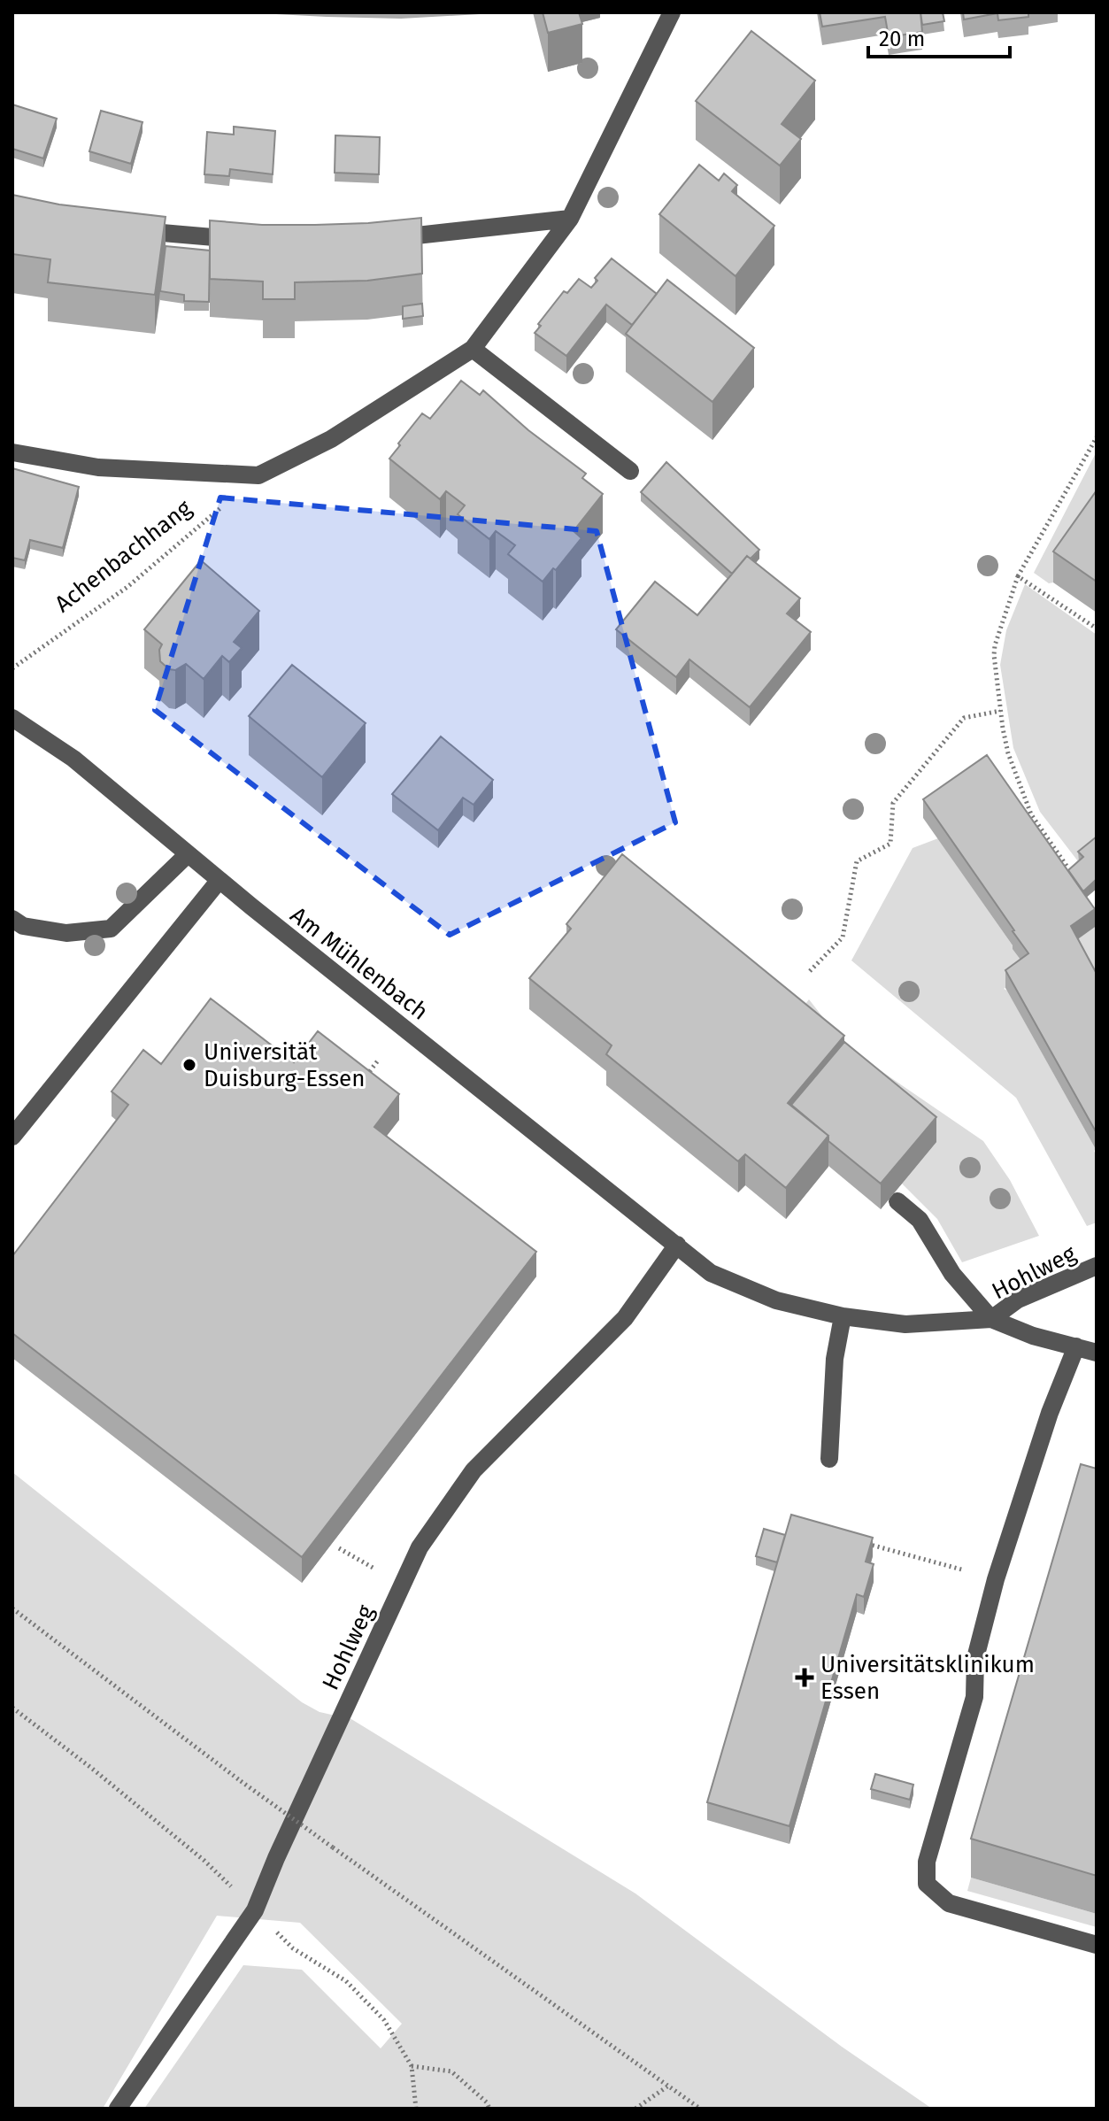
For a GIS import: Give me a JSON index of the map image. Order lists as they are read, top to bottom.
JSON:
{
  "streets": {
    "street": ["Achenbachhang", "Am Mühlenbach", "Hohlweg"]
  },
  "crossings": [
    ["Am Mühlenbach", "Hohlweg"]
  ],
  "places": {
    "other": ["Universität Duisburg-Essen"],
    "health": ["Universitätsklinikum Essen"]
  },
  "scale_bar": "20 m"
}
